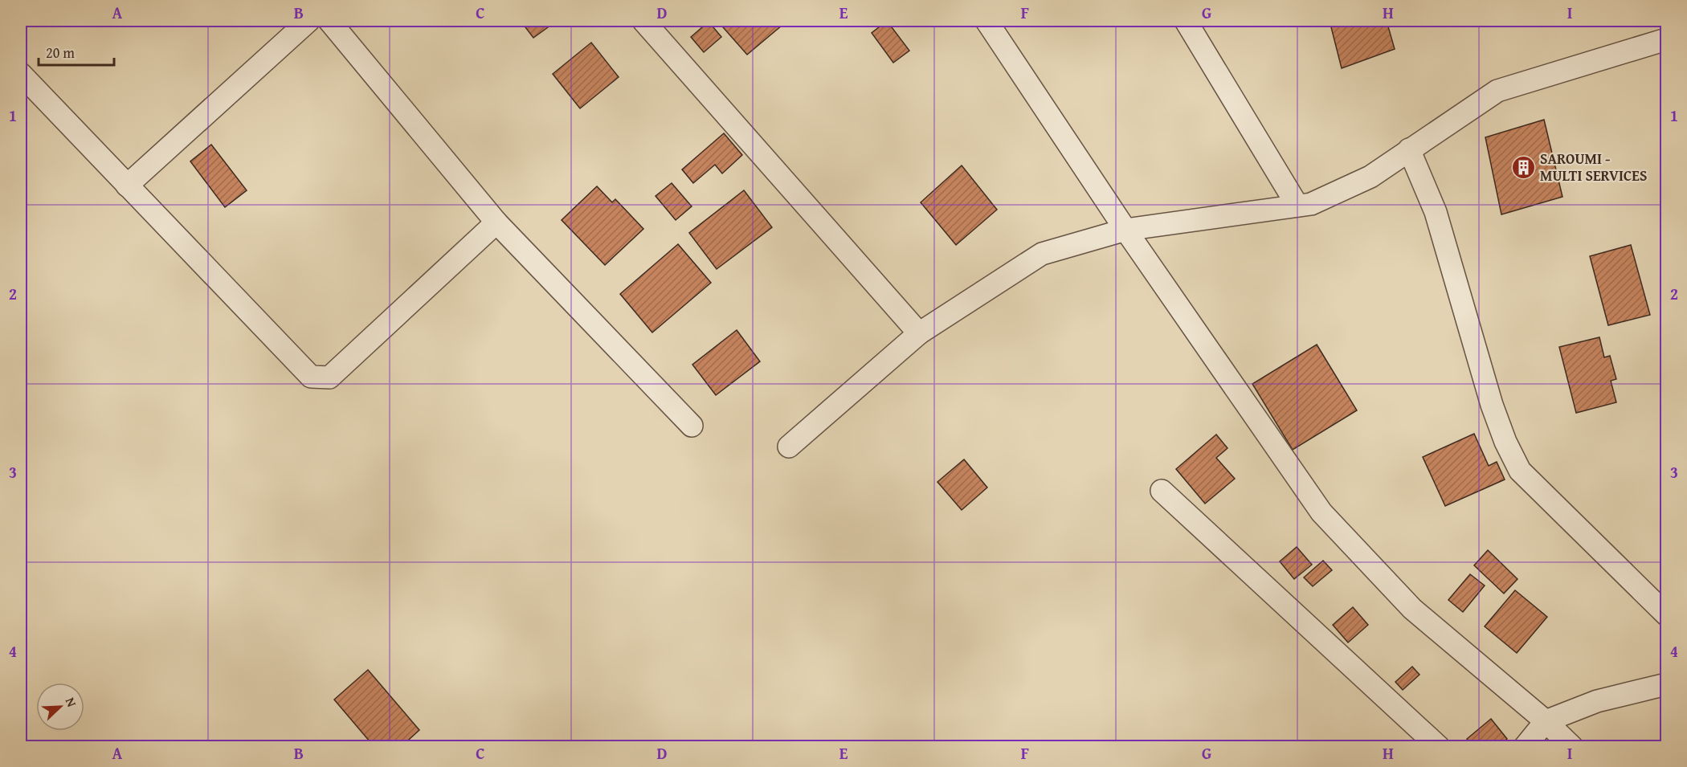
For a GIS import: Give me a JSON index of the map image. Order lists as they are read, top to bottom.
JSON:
{
  "places": {
    "building": ["SAROUMI - MULTI SERVICES"]
  },
  "scale_bar": "20 m",
  "north": "top right",
  "grid": {
    "columns": [
      "A",
      "B",
      "C",
      "D",
      "E",
      "F",
      "G",
      "H",
      "I"
    ],
    "rows": [
      "1",
      "2",
      "3",
      "4"
    ]
  }
}
